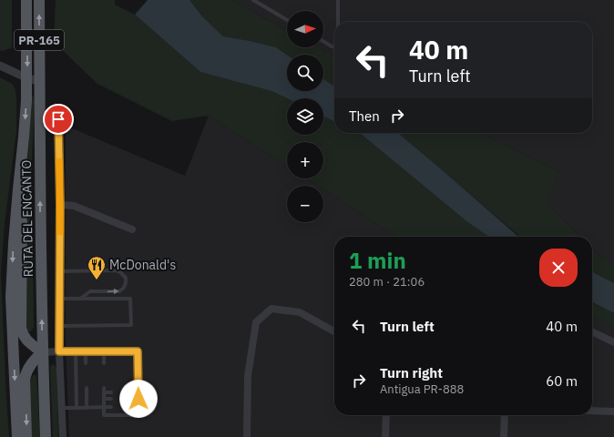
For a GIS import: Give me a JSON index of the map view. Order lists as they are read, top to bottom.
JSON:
{
  "streets": {
    "main road": ["PR-165", "RUTA DEL ENCANTO"]
  },
  "places": {
    "restaurant": ["McDonald's"]
  },
  "north": "right",
  "page": {
    "map_buttons": ["+", "−"],
    "turn": ["40 m", "Turn left"],
    "then": "Then",
    "heading": ["1 min", "280 m · 21:06"],
    "list": [
      {
        "name": "Turn left",
        "value": "40 m"
      },
      {
        "name": "Turn right",
        "note": "Antigua PR-888",
        "value": "60 m"
      }
    ]
  }
}
